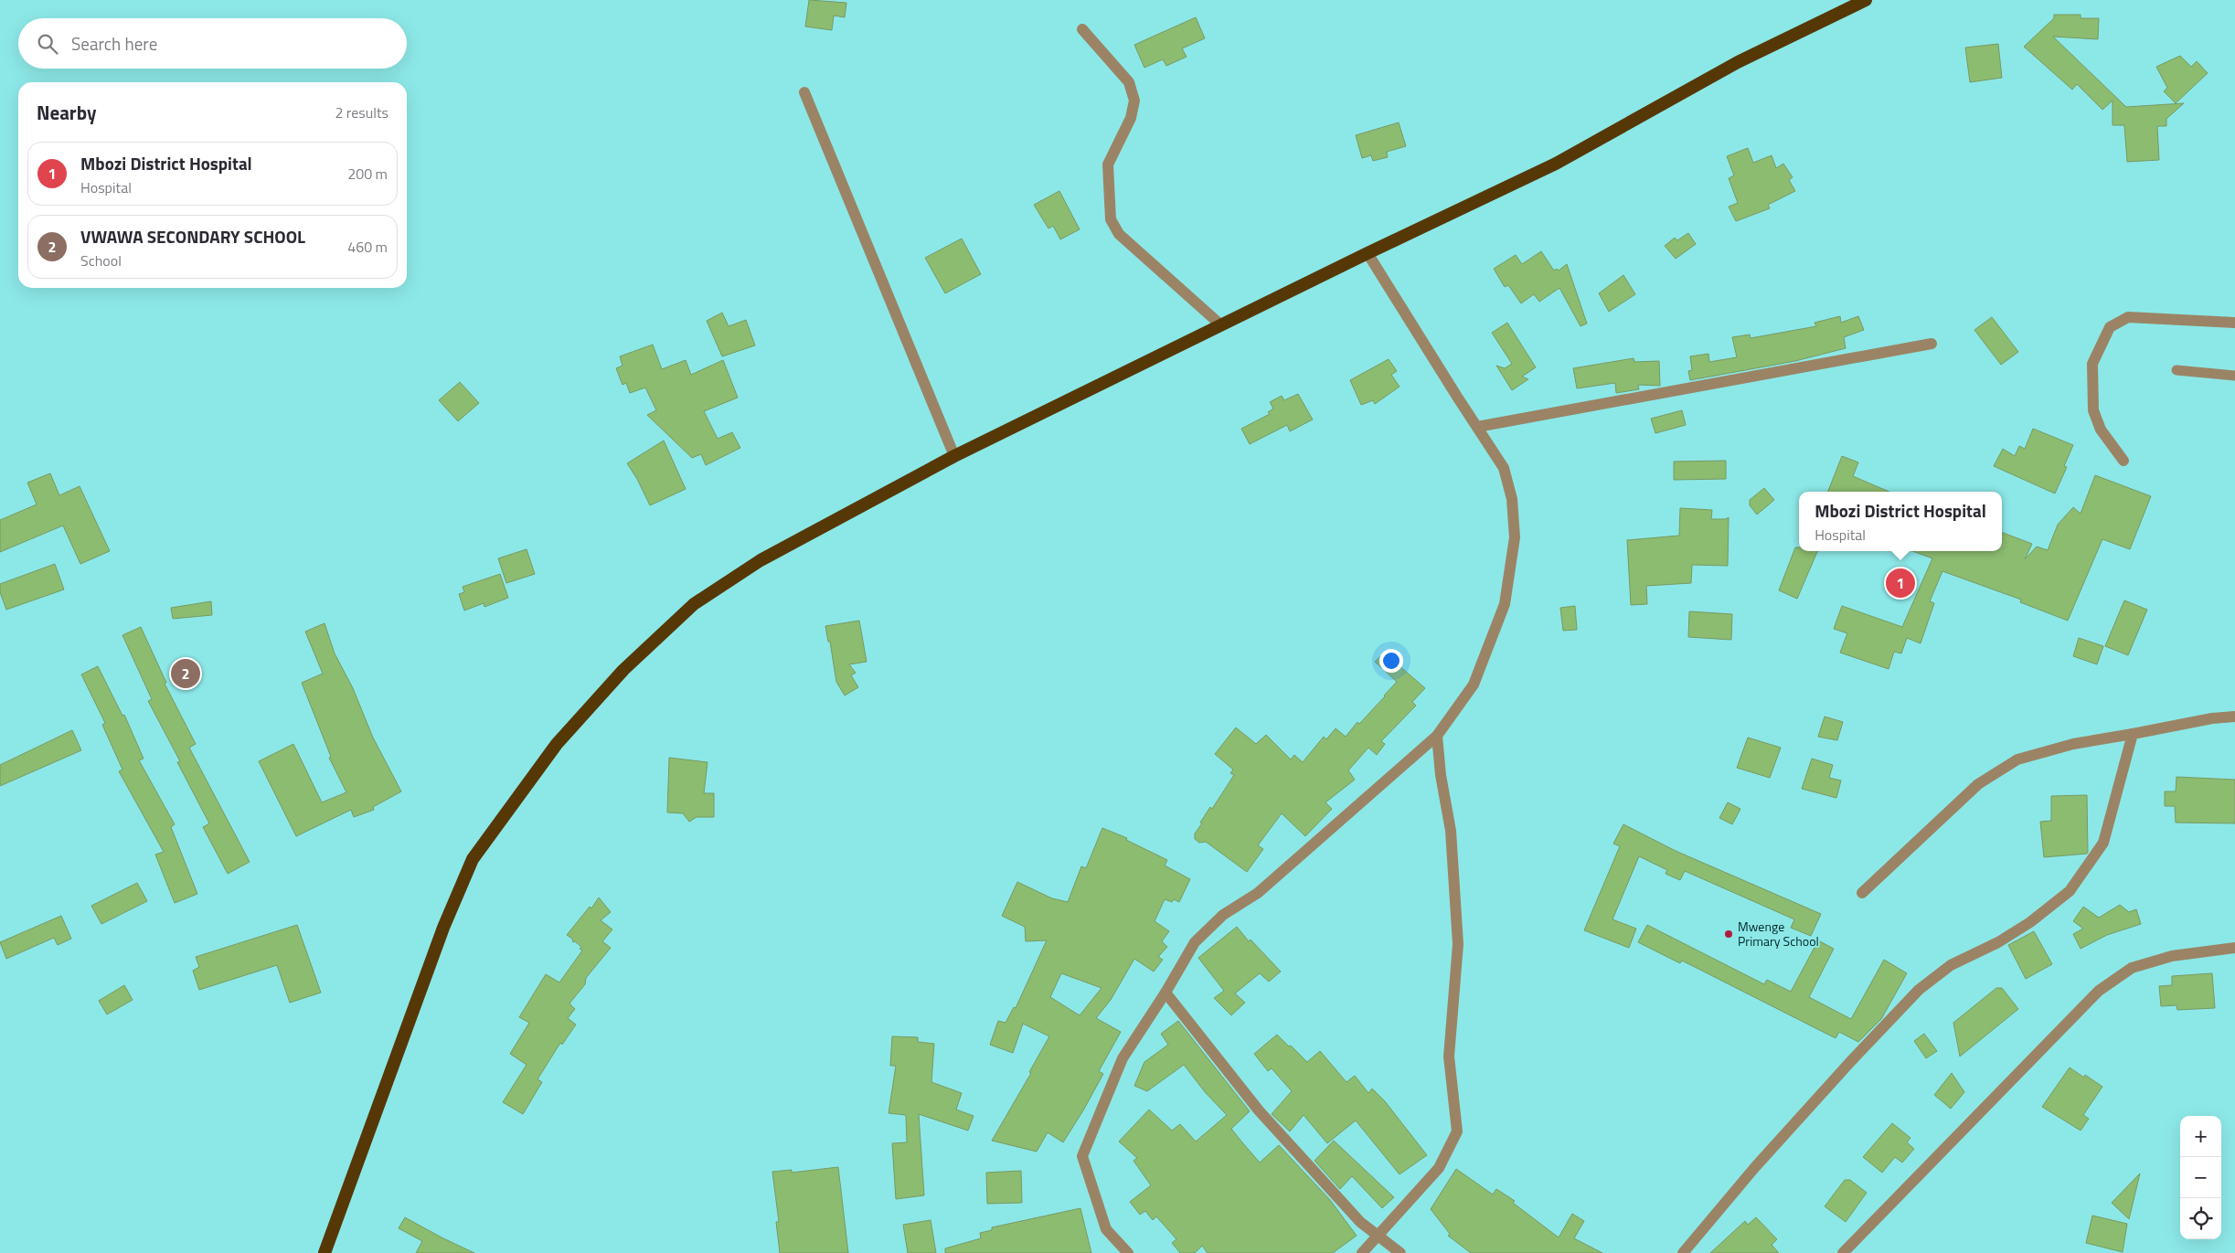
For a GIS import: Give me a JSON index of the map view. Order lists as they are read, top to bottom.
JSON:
{
  "places": ["Mwenge Primary School"],
  "page": {
    "search": "Search here",
    "heading": ["Nearby", "2 results"],
    "list": [
      {
        "mark": "1",
        "name": "Mbozi District Hospital",
        "note": "Hospital",
        "value": "200 m"
      },
      {
        "mark": "2",
        "name": "VWAWA SECONDARY SCHOOL",
        "note": "School",
        "value": "460 m"
      }
    ],
    "popup": ["Mbozi District Hospital", "Hospital"],
    "pins": ["1", "2"],
    "map_buttons": ["+", "−"]
  }
}
